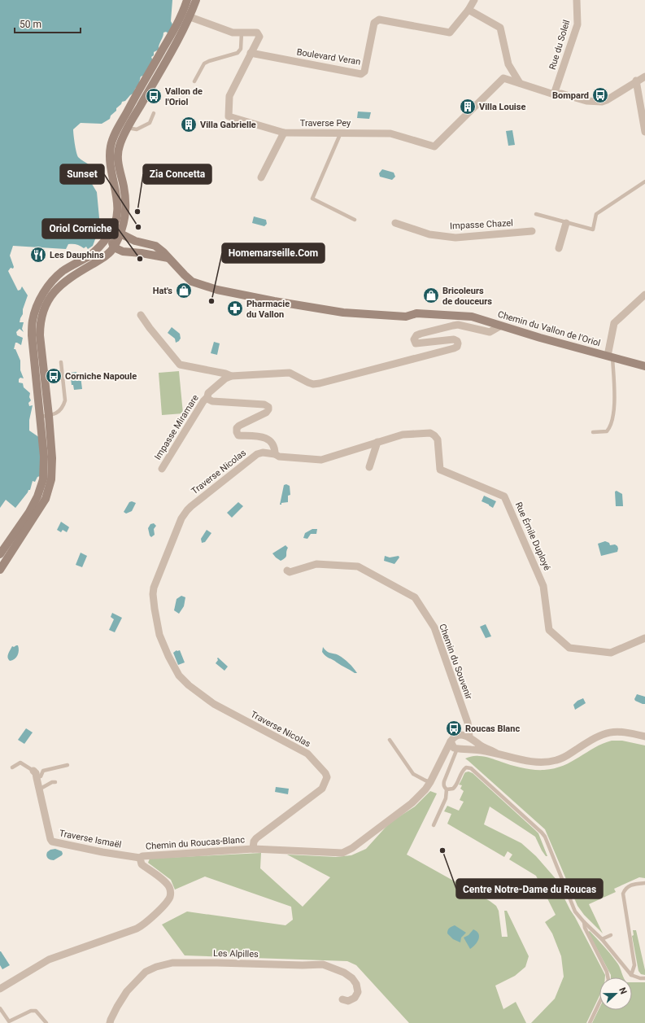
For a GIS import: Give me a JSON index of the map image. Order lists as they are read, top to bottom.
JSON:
{
  "streets": {
    "main road": ["Chemin du Vallon de l'Oriol"],
    "street": [
      "Rue du Soleil",
      "Boulevard Veran",
      "Traverse Pey",
      "Impasse Chazel",
      "Impasse Miramare",
      "Traverse Nicolas",
      "Rue Émile Duployé",
      "Chemin du Souvenir",
      "Traverse Ismaël",
      "Chemin du Roucas-Blanc",
      "Les Alpilles"
    ]
  },
  "crossings": [
    ["Rue du Soleil", "Traverse Pey"],
    ["Boulevard Veran", "Traverse Pey"],
    ["Impasse Miramare", "Traverse Nicolas"],
    ["Traverse Nicolas", "Rue Émile Duployé"],
    ["Traverse Nicolas", "Chemin du Roucas-Blanc"],
    ["Traverse Ismaël", "Chemin du Roucas-Blanc"]
  ],
  "places": {
    "bus stop": [
      "Bompard",
      "Vallon de l'Oriol",
      "Corniche Napoule",
      "Roucas Blanc"
    ],
    "building": ["Villa Louise", "Villa Gabrielle"],
    "other": [
      "Zia Concetta",
      "Sunset",
      "Oriol Corniche",
      "Homemarseille.Com",
      "Centre Notre-Dame du Roucas"
    ],
    "restaurant": ["Les Dauphins"],
    "shop": ["Hat's", "Bricoleurs de douceurs"],
    "pharmacy": ["Pharmacie du Vallon"]
  },
  "scale_bar": "50 m",
  "north": "right"
}
